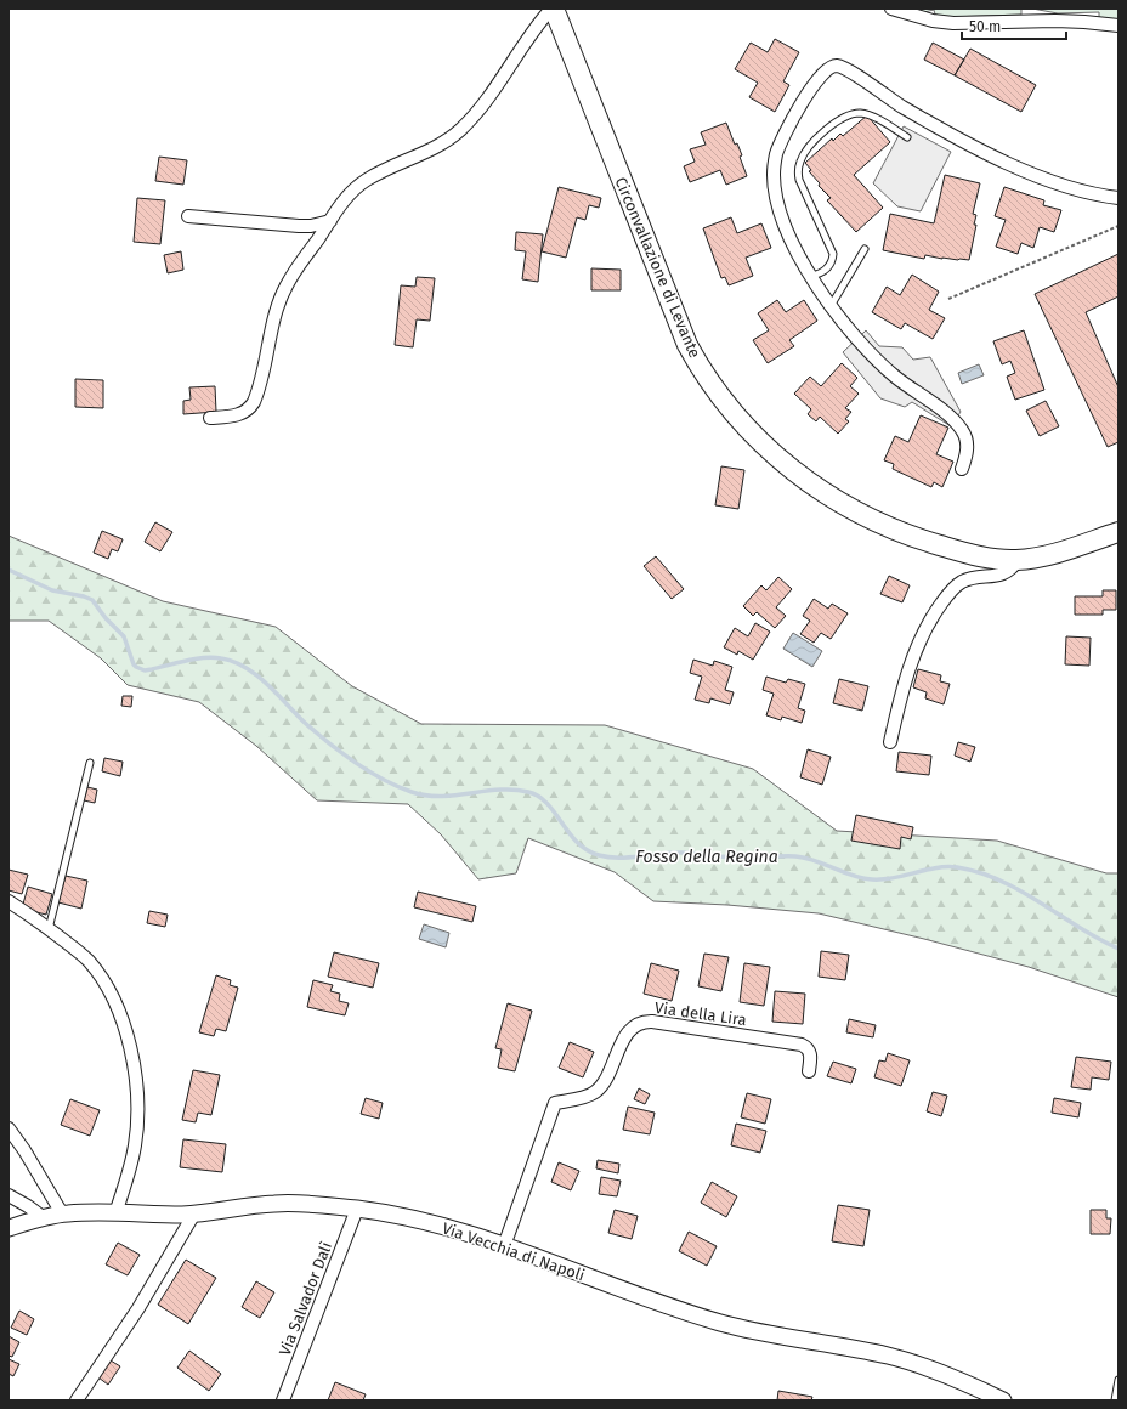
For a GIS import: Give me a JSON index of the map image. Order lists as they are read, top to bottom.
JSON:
{
  "streets": {
    "main road": ["Circonvallazione di Levante"],
    "street": ["Via della Lira", "Via Vecchia di Napoli", "Via Salvador Dalì"]
  },
  "crossings": [
    ["Via della Lira", "Via Vecchia di Napoli"],
    ["Via Vecchia di Napoli", "Via Salvador Dalì"]
  ],
  "water": ["Fosso della Regina"],
  "scale_bar": "50 m"
}
